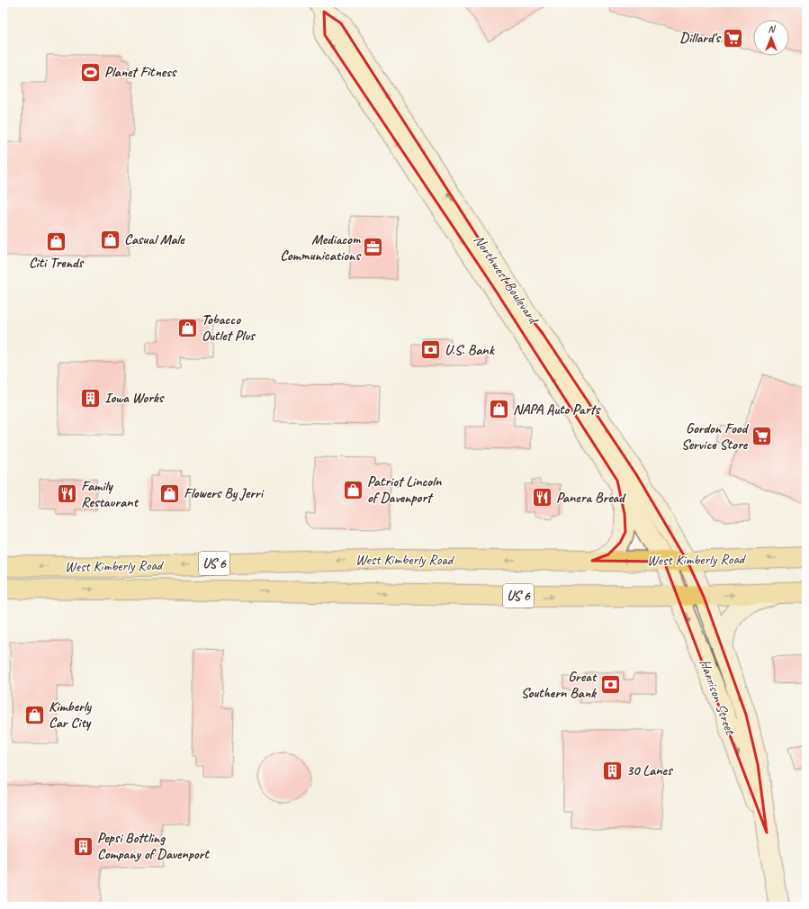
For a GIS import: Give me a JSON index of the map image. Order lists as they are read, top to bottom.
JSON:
{
  "streets": {
    "main road": [
      "Northwest Boulevard",
      "West Kimberly Road",
      "US 6",
      "Harrison Street"
    ]
  },
  "crossings": [
    ["Northwest Boulevard", "West Kimberly Road"],
    ["Northwest Boulevard", "Harrison Street"],
    ["West Kimberly Road", "Harrison Street"]
  ],
  "places": {
    "supermarket": ["Dillard's", "Gordon Food Service Store"],
    "sports": ["Planet Fitness"],
    "shop": [
      "Casual Male",
      "Citi Trends",
      "Tobacco Outlet Plus",
      "NAPA Auto Parts",
      "Patriot Lincoln of Davenport",
      "Flowers By Jerri",
      "Kimberly Car City"
    ],
    "office": ["Mediacom Communications"],
    "bank": ["U.S. Bank", "Great Southern Bank"],
    "building": ["Iowa Works", "30 Lanes", "Pepsi Bottling Company of Davenport"],
    "restaurant": ["Family Restaurant", "Panera Bread"]
  },
  "north": "top"
}
